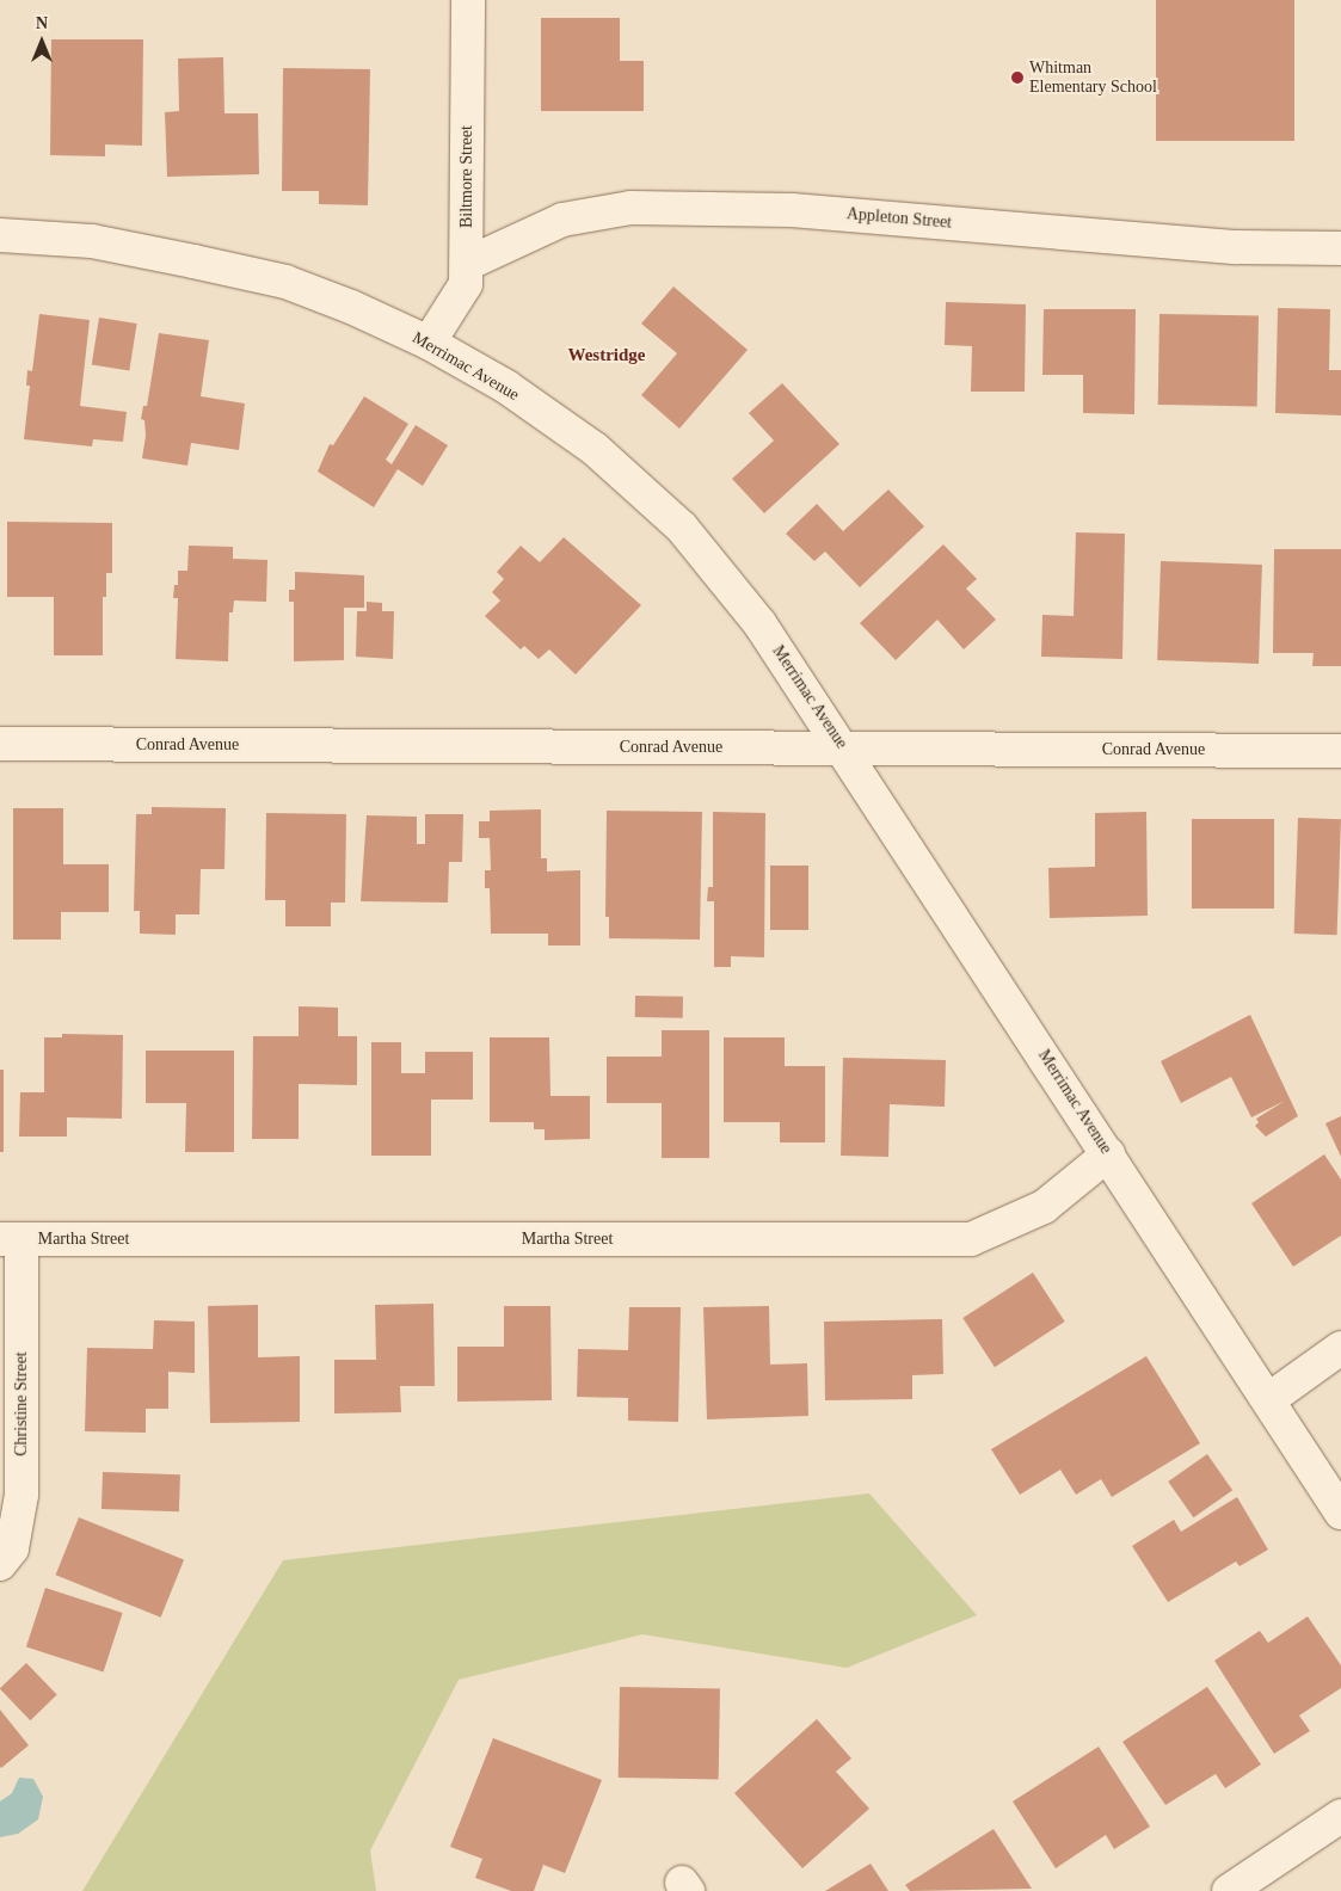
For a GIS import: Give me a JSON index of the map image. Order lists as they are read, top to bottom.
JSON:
{
  "streets": {
    "street": [
      "Biltmore Street",
      "Appleton Street",
      "Merrimac Avenue",
      "Conrad Avenue",
      "Martha Street",
      "Christine Street"
    ]
  },
  "crossings": [
    ["Biltmore Street", "Appleton Street"],
    ["Biltmore Street", "Merrimac Avenue"],
    ["Merrimac Avenue", "Conrad Avenue"],
    ["Merrimac Avenue", "Martha Street"],
    ["Martha Street", "Christine Street"]
  ],
  "districts": ["Westridge"],
  "places": ["Whitman Elementary School"],
  "north": "top"
}
